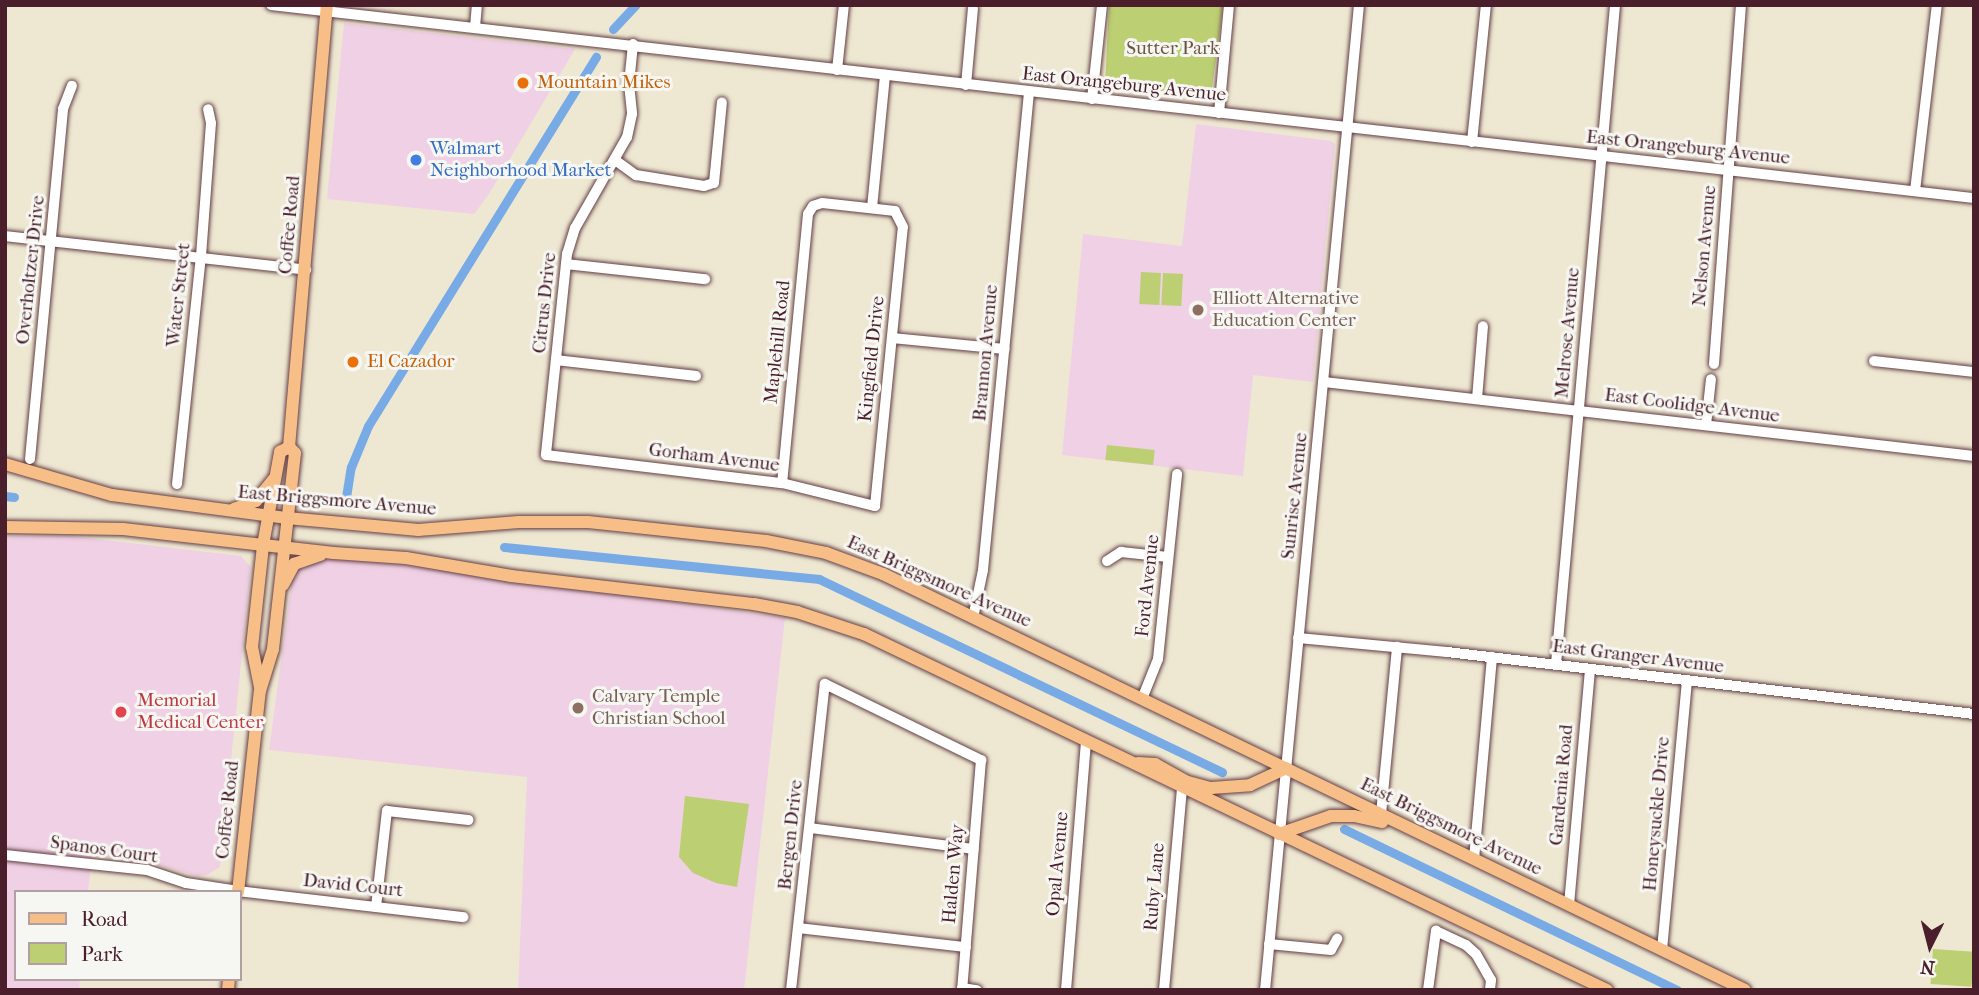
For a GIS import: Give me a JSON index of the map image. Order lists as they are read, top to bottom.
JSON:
{
  "streets": {
    "main road": ["Coffee Road", "East Briggsmore Avenue"],
    "street": [
      "East Orangeburg Avenue",
      "Nelson Avenue",
      "Overholtzer Drive",
      "Water Street",
      "Citrus Drive",
      "Melrose Avenue",
      "Maplehill Road",
      "Brannon Avenue",
      "Kingfield Drive",
      "East Coolidge Avenue",
      "Gorham Avenue",
      "Sunrise Avenue",
      "Ford Avenue",
      "East Granger Avenue",
      "Gardenia Road",
      "Honeysuckle Drive",
      "Bergen Drive",
      "Spanos Court",
      "Opal Avenue",
      "Halden Way",
      "David Court",
      "Ruby Lane"
    ]
  },
  "crossings": [
    ["East Orangeburg Avenue", "Coffee Road"],
    ["East Orangeburg Avenue", "Nelson Avenue"],
    ["East Orangeburg Avenue", "Citrus Drive"],
    ["East Orangeburg Avenue", "Melrose Avenue"],
    ["East Orangeburg Avenue", "Brannon Avenue"],
    ["East Orangeburg Avenue", "Sunrise Avenue"],
    ["Coffee Road", "East Briggsmore Avenue"],
    ["Citrus Drive", "Gorham Avenue"],
    ["Melrose Avenue", "East Coolidge Avenue"],
    ["Melrose Avenue", "East Granger Avenue"],
    ["Maplehill Road", "Kingfield Drive"],
    ["Maplehill Road", "Gorham Avenue"],
    ["Brannon Avenue", "East Briggsmore Avenue"],
    ["Kingfield Drive", "Gorham Avenue"],
    ["East Coolidge Avenue", "Sunrise Avenue"],
    ["Sunrise Avenue", "East Briggsmore Avenue"],
    ["Sunrise Avenue", "East Granger Avenue"],
    ["East Briggsmore Avenue", "Ford Avenue"],
    ["East Briggsmore Avenue", "Gardenia Road"],
    ["East Briggsmore Avenue", "Honeysuckle Drive"],
    ["East Granger Avenue", "Gardenia Road"],
    ["East Granger Avenue", "Honeysuckle Drive"],
    ["Bergen Drive", "Halden Way"]
  ],
  "parks": ["Sutter Park"],
  "places": [
    "Mountain Mikes",
    "Walmart Neighborhood Market",
    "Elliott Alternative Education Center",
    "El Cazador",
    "Calvary Temple Christian School",
    "Memorial Medical Center"
  ],
  "legend": ["Road", "Park"],
  "north": "bottom"
}
